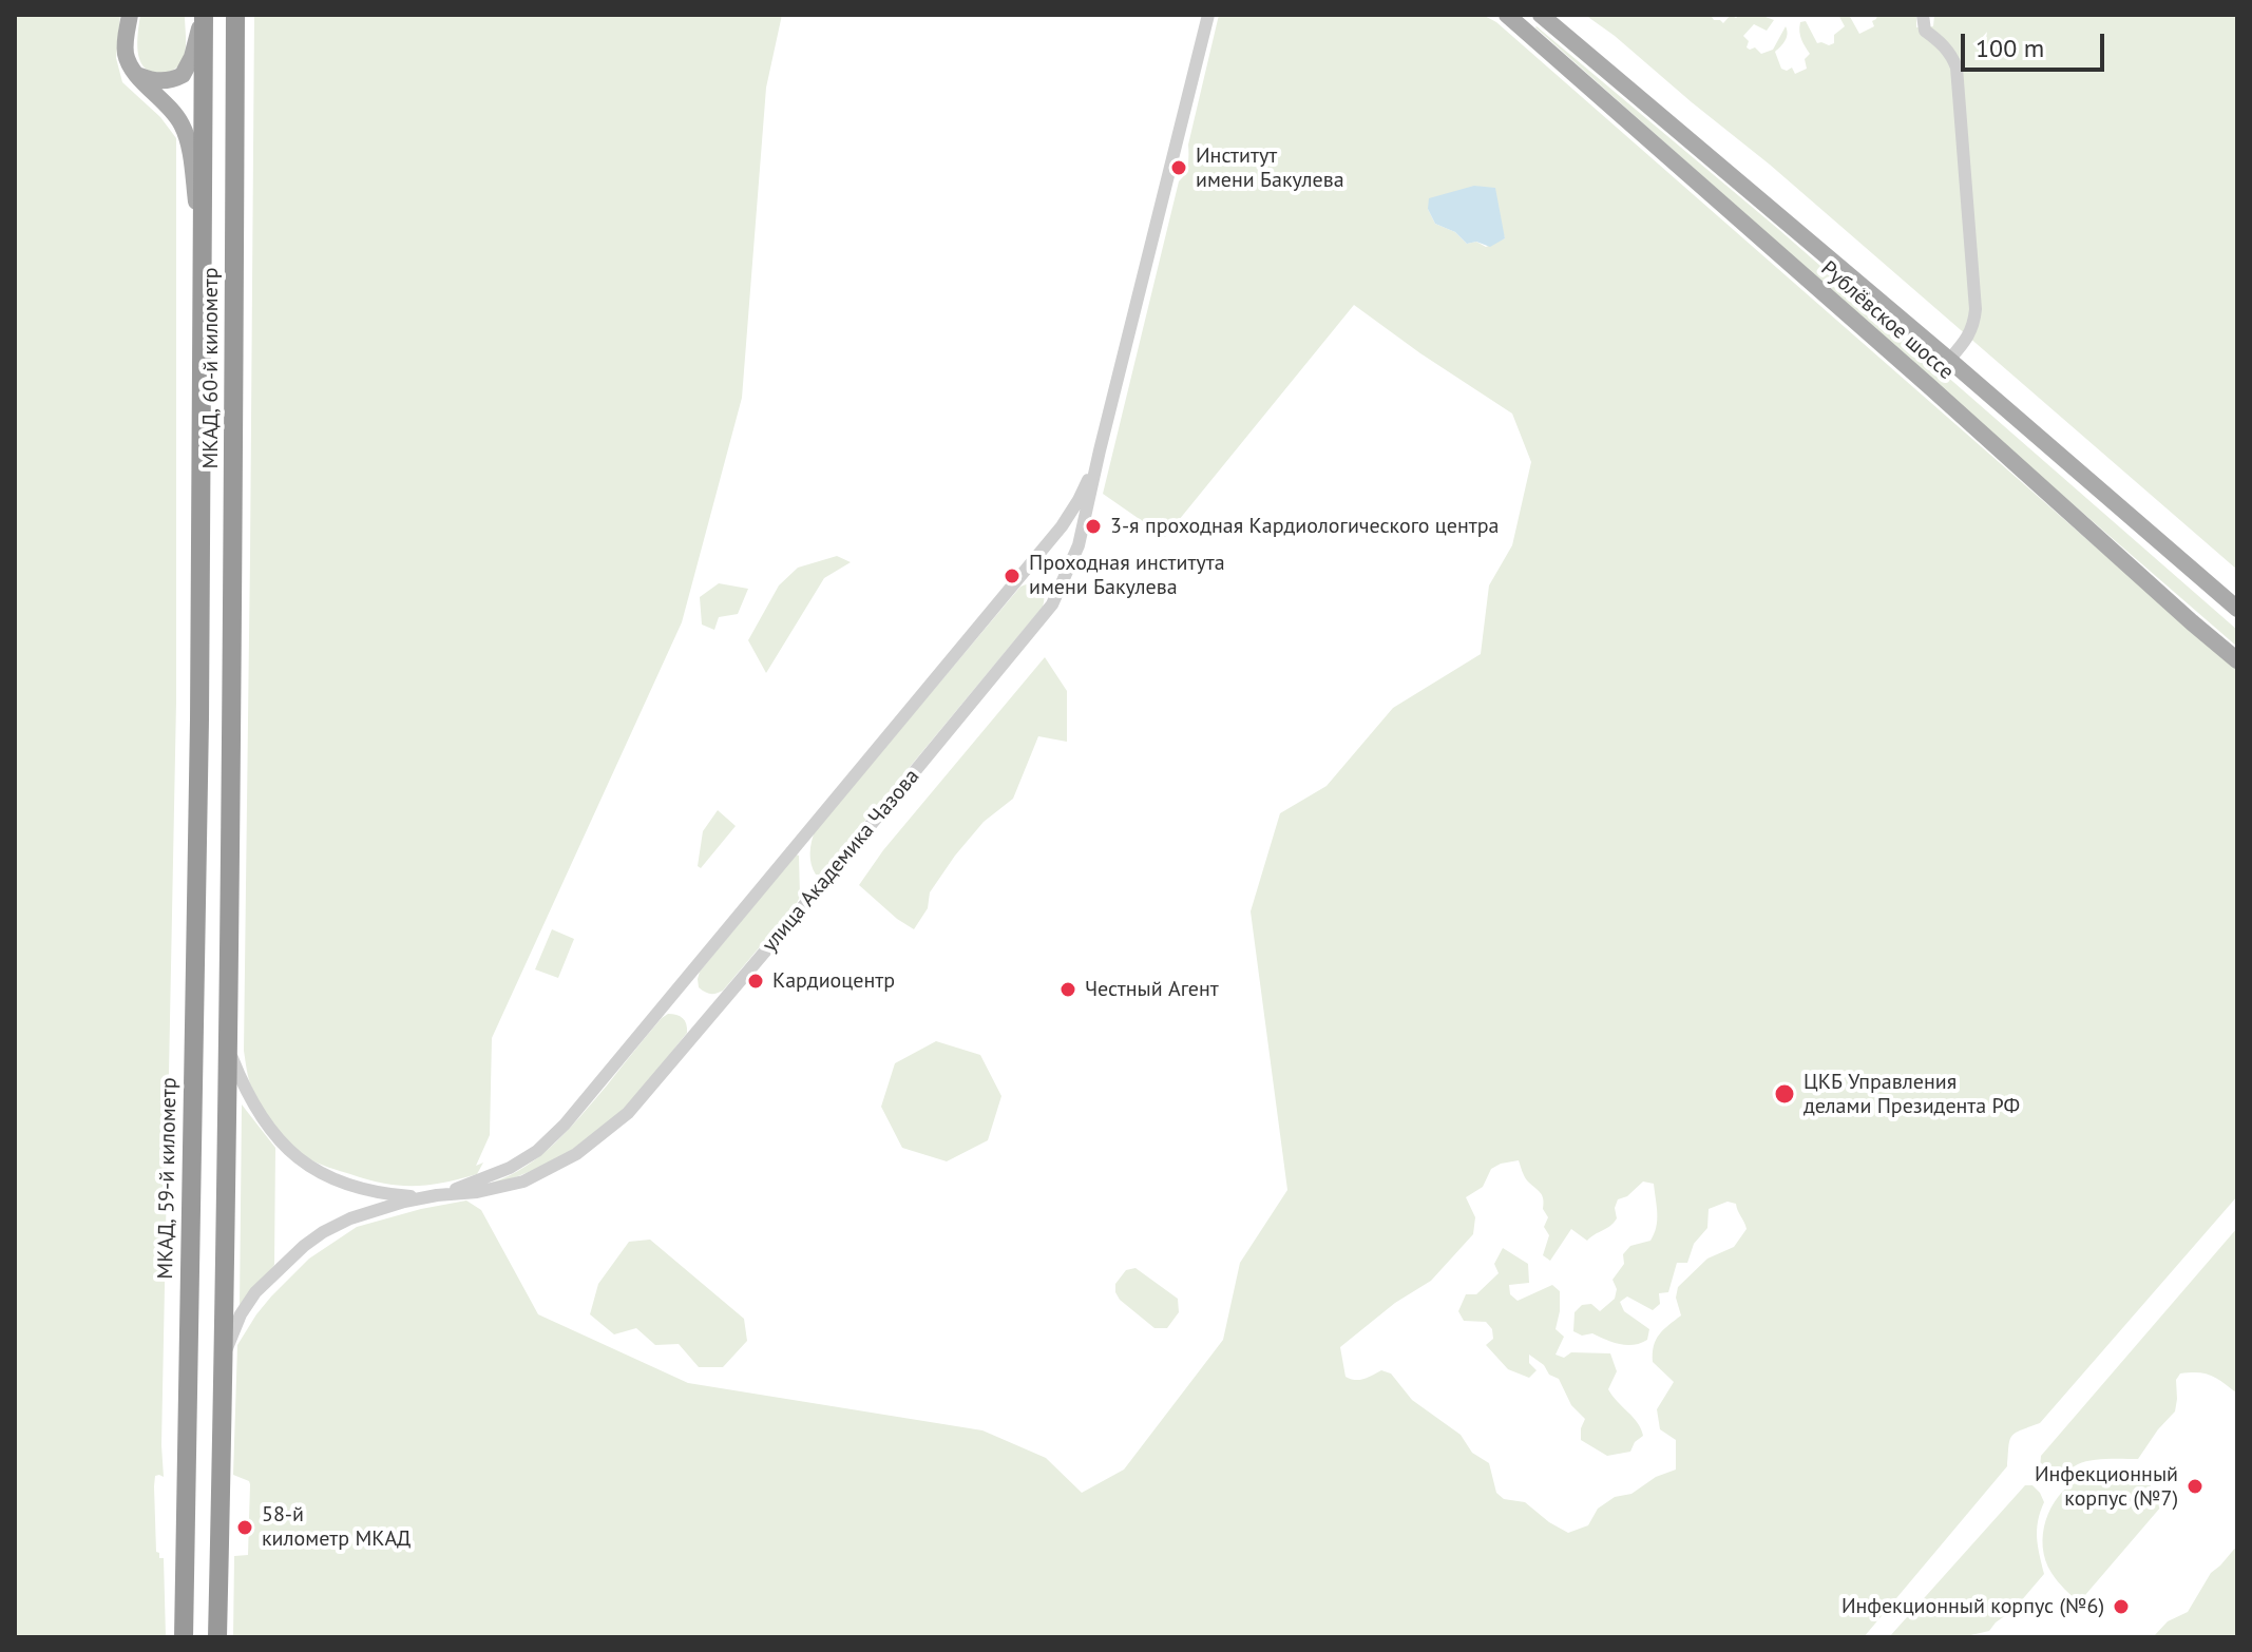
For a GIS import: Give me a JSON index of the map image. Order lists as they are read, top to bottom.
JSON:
{
  "streets": {
    "highway": ["МКАД, 60-й километр", "МКАД, 59-й километр"],
    "main road": ["Рублёвское шоссе"],
    "street": ["улица Академика Чазова"]
  },
  "crossings": [
    ["МКАД, 60-й километр", "улица Академика Чазова"],
    ["МКАД, 60-й километр", "МКАД, 59-й километр"]
  ],
  "places": [
    "Институт имени Бакулева",
    "3-я проходная Кардиологического центра",
    "Проходная института имени Бакулева",
    "Кардиоцентр",
    "Честный Агент",
    "ЦКБ Управления делами Президента РФ",
    "Инфекционный корпус (№7)",
    "58-й километр МКАД",
    "Инфекционный корпус (№6)"
  ],
  "scale_bar": "100 m"
}
